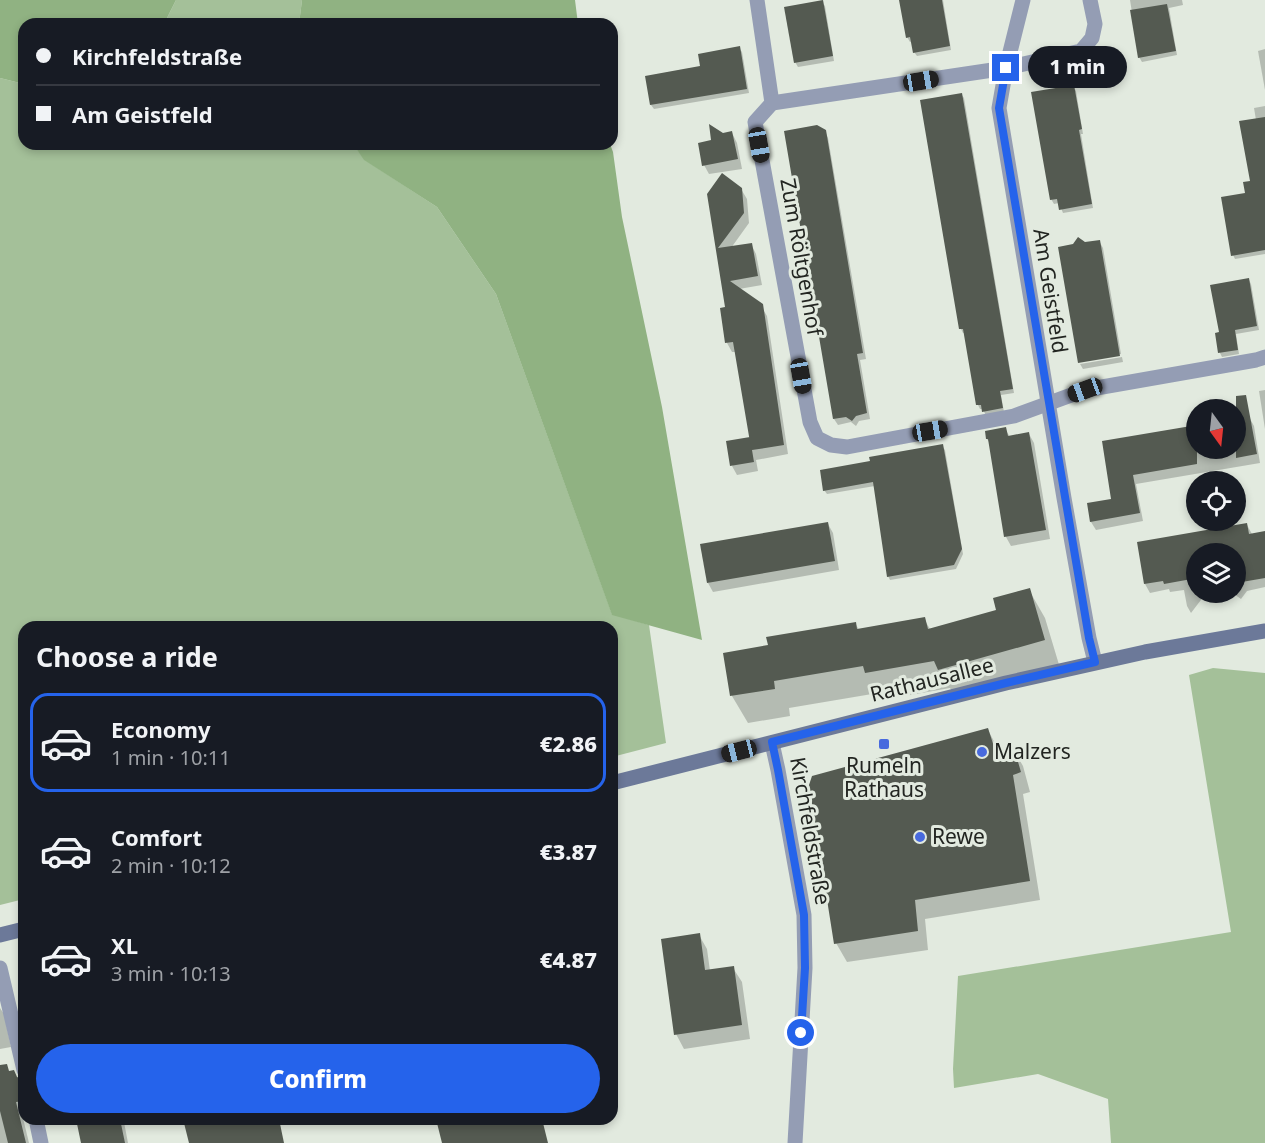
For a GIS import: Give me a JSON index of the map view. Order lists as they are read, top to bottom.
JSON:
{
  "streets": {
    "main road": ["Rathausallee"],
    "street": ["Zum Röltgenhof", "Am Geistfeld", "Kirchfeldstraße"]
  },
  "crossings": [
    ["Zum Röltgenhof", "Am Geistfeld"],
    ["Am Geistfeld", "Rathausallee"],
    ["Rathausallee", "Kirchfeldstraße"]
  ],
  "places": {
    "transit": ["Rumeln Rathaus"],
    "other": ["Malzers", "Rewe"]
  },
  "north": "bottom",
  "page": {
    "banner": ["Kirchfeldstraße", "Am Geistfeld"],
    "bubble": "1 min",
    "heading": "Choose a ride",
    "list": [
      {
        "name": "Economy",
        "note": "1 min · 10:11",
        "value": "€2.86"
      },
      {
        "name": "Comfort",
        "note": "2 min · 10:12",
        "value": "€3.87"
      },
      {
        "name": "XL",
        "note": "3 min · 10:13",
        "value": "€4.87"
      }
    ],
    "buttons": "Confirm"
  }
}
